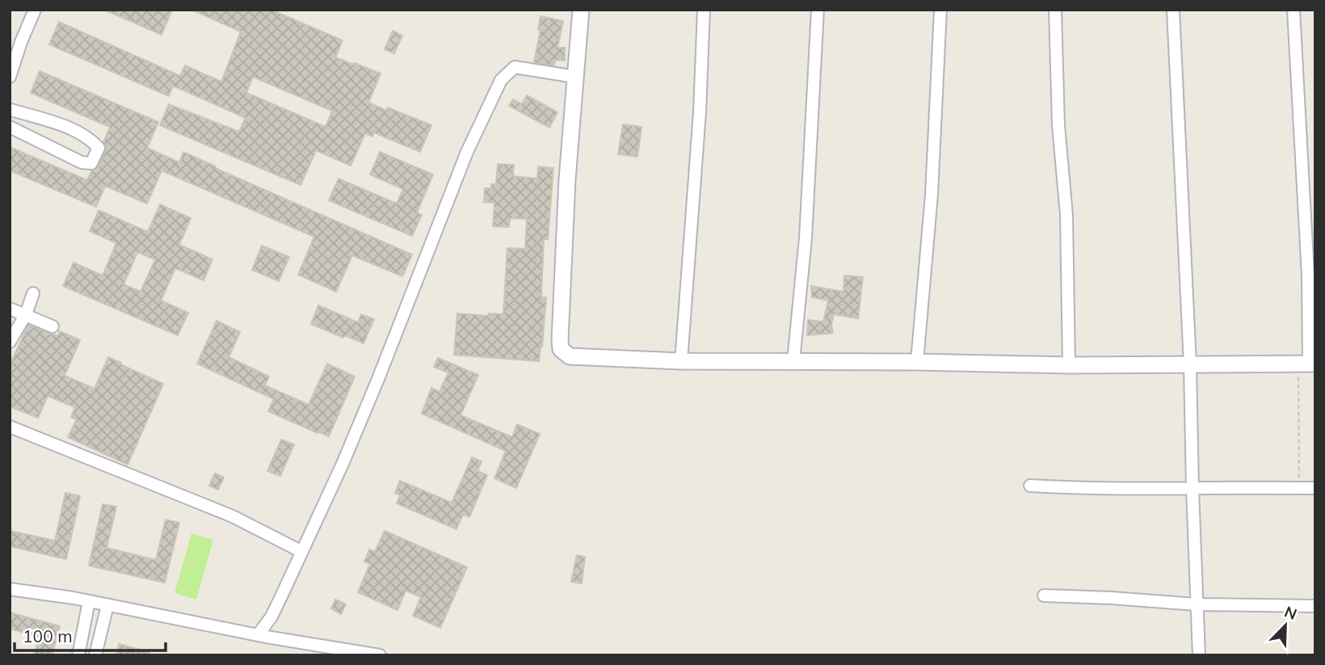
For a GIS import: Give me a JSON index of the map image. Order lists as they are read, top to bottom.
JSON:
{
  "scale_bar": "100 m",
  "north": "top right"
}
